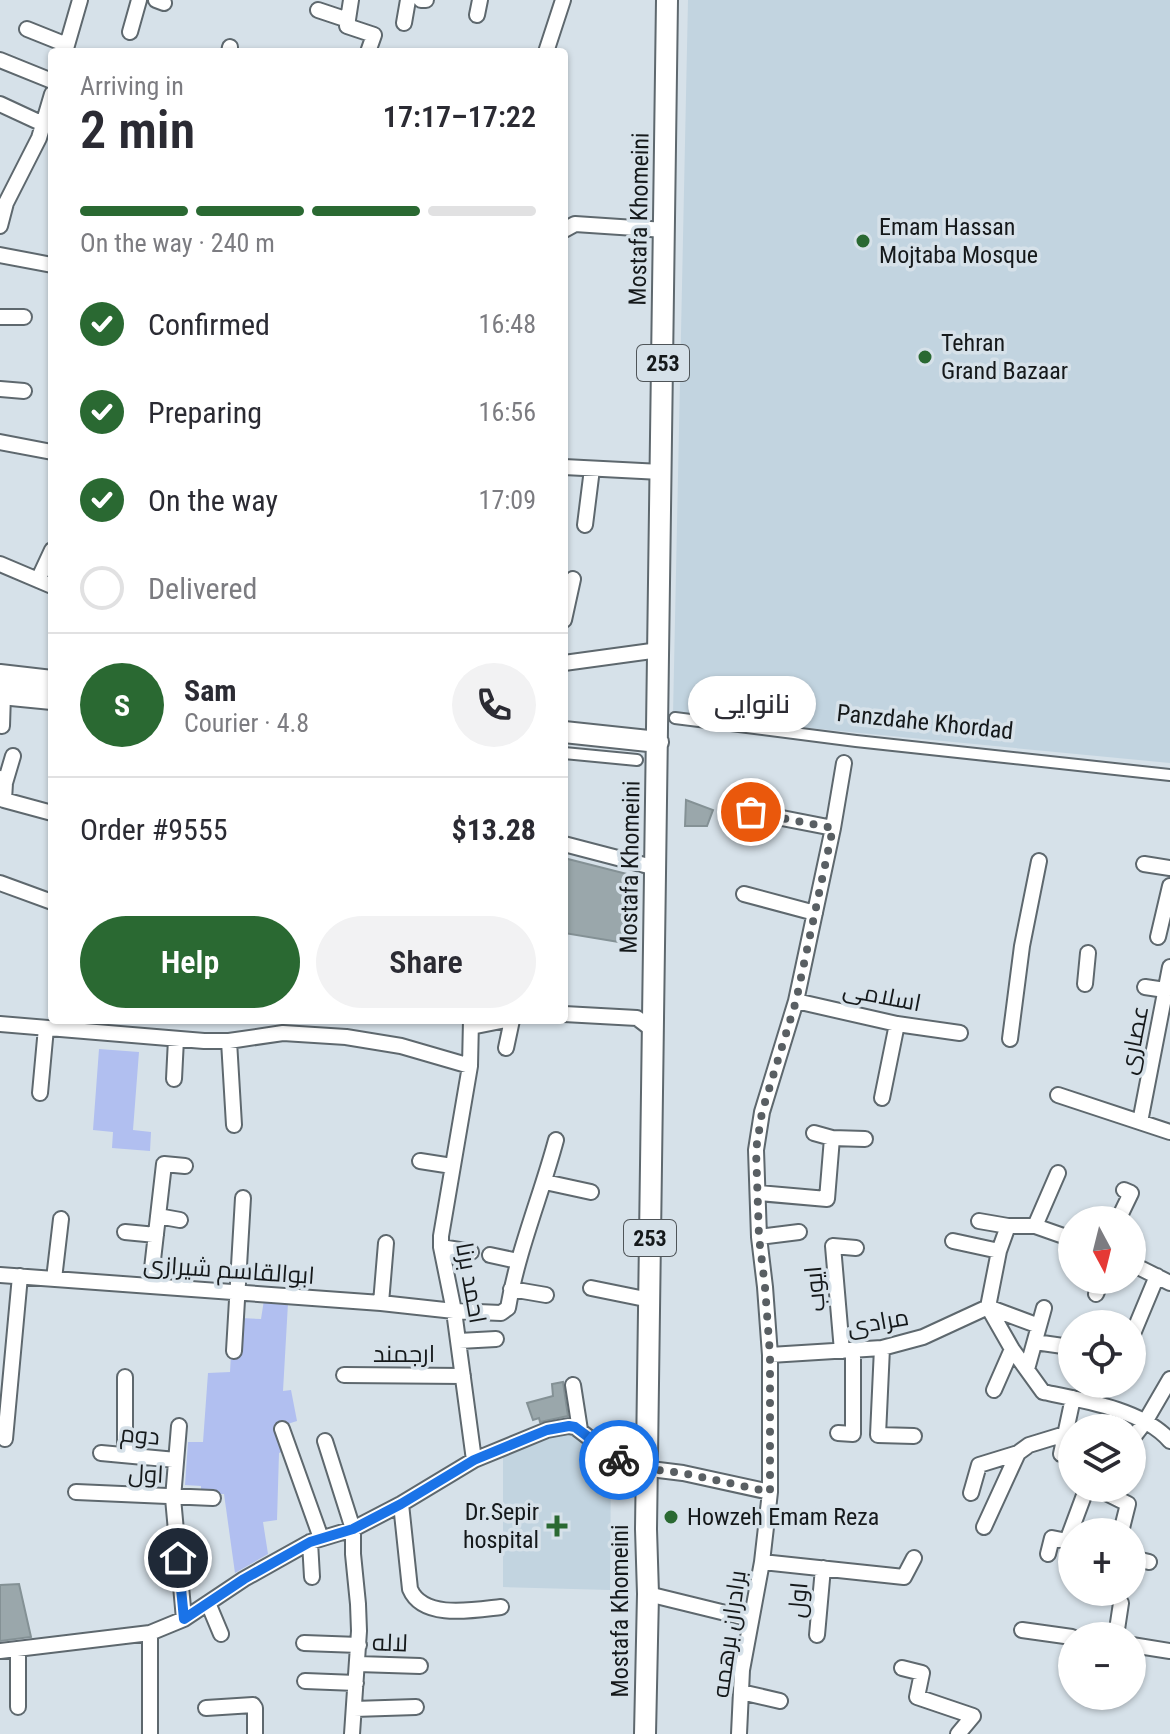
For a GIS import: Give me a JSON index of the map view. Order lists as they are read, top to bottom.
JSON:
{
  "streets": {
    "main road": ["Mostafa Khomeini", "253"],
    "street": [
      "Panzdahe Khordad",
      "اسلامی",
      "عصاری",
      "ابوالقاسم شیرازی",
      "احمد برنا",
      "ایوب",
      "مرادی",
      "ارجمند",
      "دوم",
      "اول",
      "برادران برهمه",
      "لاله"
    ]
  },
  "crossings": [
    ["اسلامی", "برادران برهمه"],
    ["ابوالقاسم شیرازی", "احمد برنا"],
    ["احمد برنا", "ارجمند"],
    ["ایوب", "مرادی"],
    ["مرادی", "برادران برهمه"]
  ],
  "places": {
    "other": [
      "Emam Hassan Mojtaba Mosque",
      "Tehran Grand Bazaar",
      "نانوایی",
      "Howzeh Emam Reza"
    ],
    "health": ["Dr.Sepir hospital"]
  },
  "north": "bottom",
  "page": {
    "heading": ["2 min", "Arriving in", "17:17–17:22"],
    "panel": [
      "Sam",
      "Courier · 4.8",
      "Order #9555",
      "$13.28"
    ],
    "bar": "On the way · 240 m",
    "list": [
      ["Confirmed", "16:48"],
      ["Preparing", "16:56"],
      ["On the way", "17:09"],
      "Delivered"
    ],
    "round": "S",
    "bubble": "نانوایی",
    "buttons": ["Help", "Share"],
    "map_buttons": ["+", "−"]
  }
}
